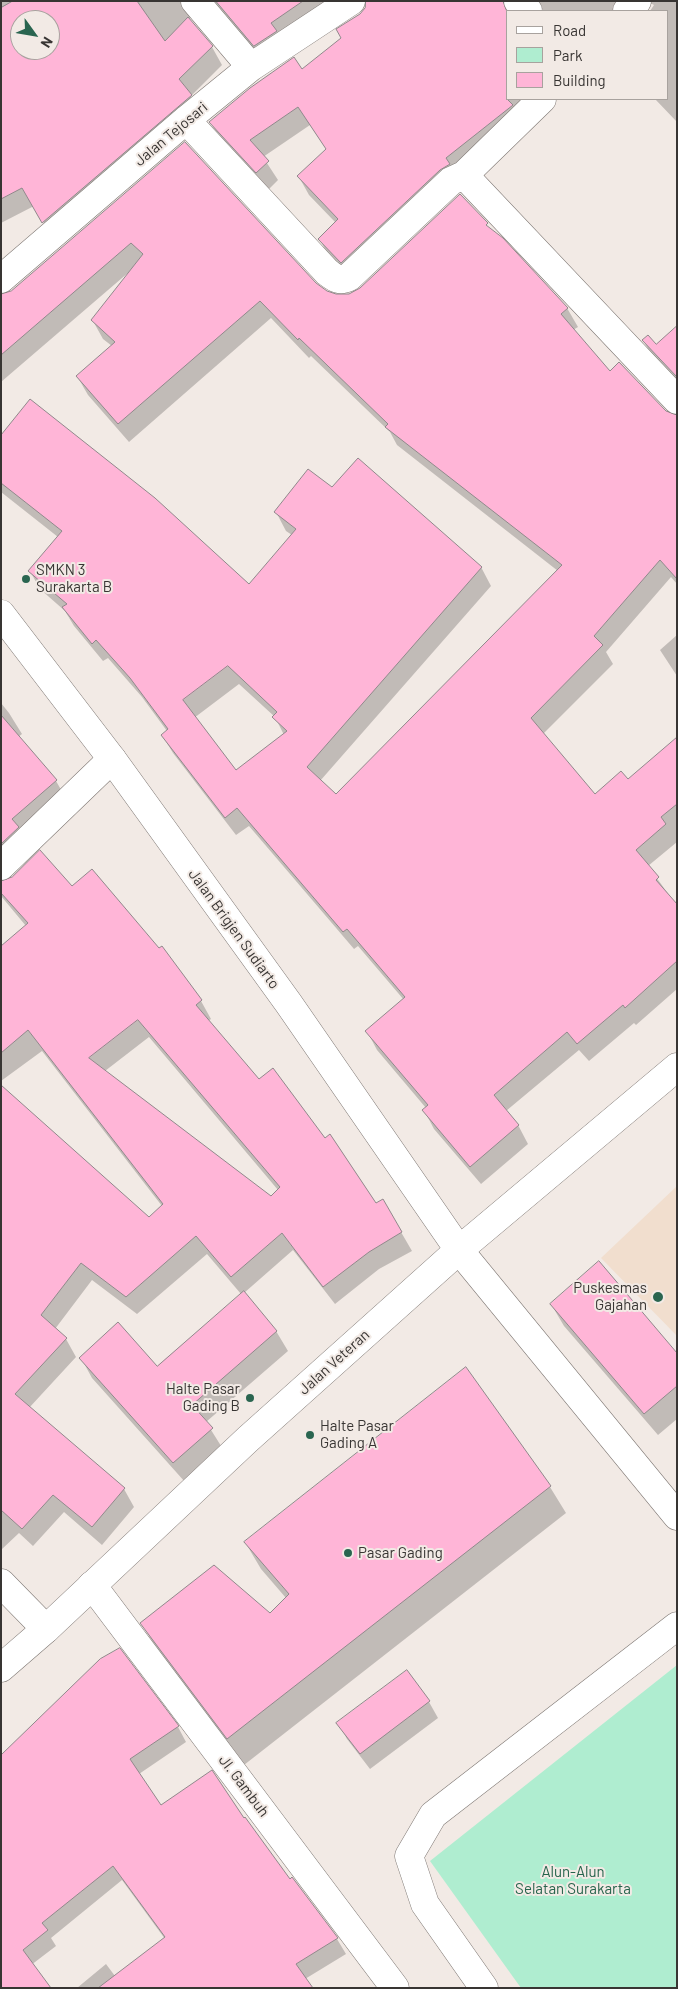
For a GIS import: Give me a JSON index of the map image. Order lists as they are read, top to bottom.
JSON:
{
  "streets": {
    "street": [
      "Jalan Tejosari",
      "Jalan Brigjen Sudiarto",
      "Jalan Veteran",
      "Jl. Gambuh"
    ]
  },
  "crossings": [
    ["Jalan Brigjen Sudiarto", "Jalan Veteran"],
    ["Jalan Veteran", "Jl. Gambuh"]
  ],
  "parks": ["Alun-Alun Selatan Surakarta"],
  "places": [
    "SMKN 3 Surakarta B",
    "Puskesmas Gajahan",
    "Halte Pasar Gading B",
    "Halte Pasar Gading A",
    "Pasar Gading"
  ],
  "legend": ["Road", "Park", "Building"],
  "north": "bottom right"
}
